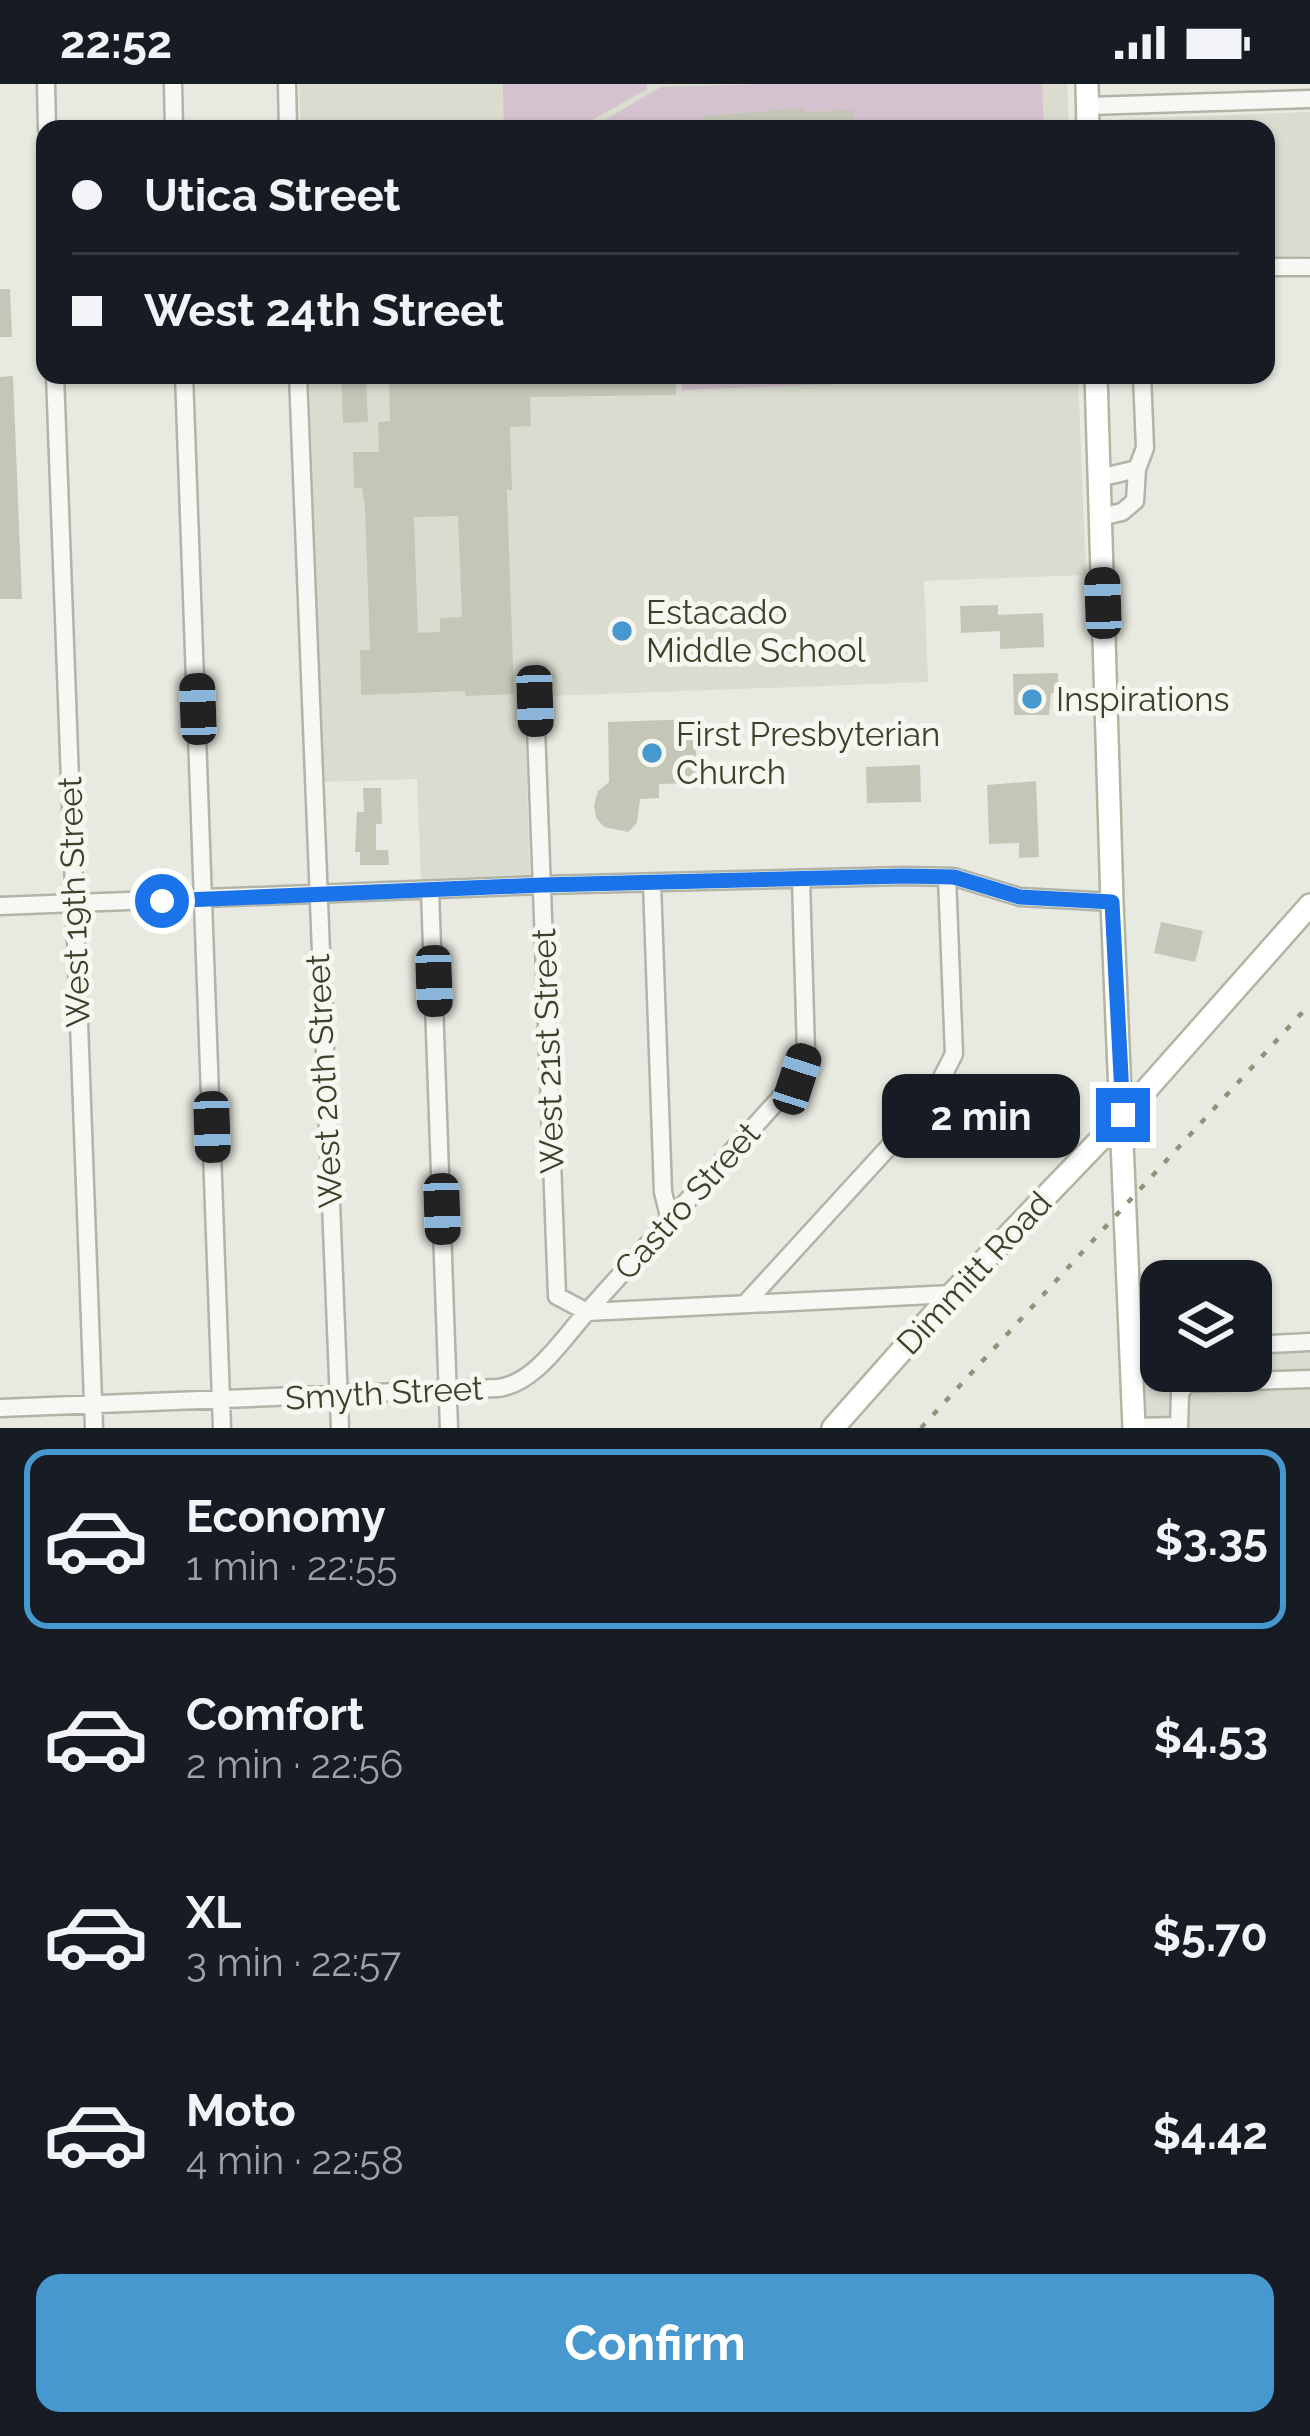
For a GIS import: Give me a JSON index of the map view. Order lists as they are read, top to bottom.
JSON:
{
  "streets": {
    "main road": ["Dimmitt Road"],
    "street": [
      "West 19th Street",
      "West 21st Street",
      "West 20th Street",
      "Castro Street",
      "Smyth Street"
    ]
  },
  "crossings": [
    ["West 19th Street", "Smyth Street"],
    ["West 21st Street", "Castro Street"],
    ["West 21st Street", "Smyth Street"],
    ["West 20th Street", "Smyth Street"],
    ["Castro Street", "Smyth Street"]
  ],
  "places": ["Estacado Middle School", "Inspirations", "First Presbyterian Church"],
  "page": {
    "status": "22:52",
    "banner": ["Utica Street", "West 24th Street"],
    "bubble": "2 min",
    "list": [
      {
        "name": "Economy",
        "note": "1 min · 22:55",
        "value": "$3.35"
      },
      {
        "name": "Comfort",
        "note": "2 min · 22:56",
        "value": "$4.53"
      },
      {
        "name": "XL",
        "note": "3 min · 22:57",
        "value": "$5.70"
      },
      {
        "name": "Moto",
        "note": "4 min · 22:58",
        "value": "$4.42"
      }
    ],
    "buttons": "Confirm"
  }
}
